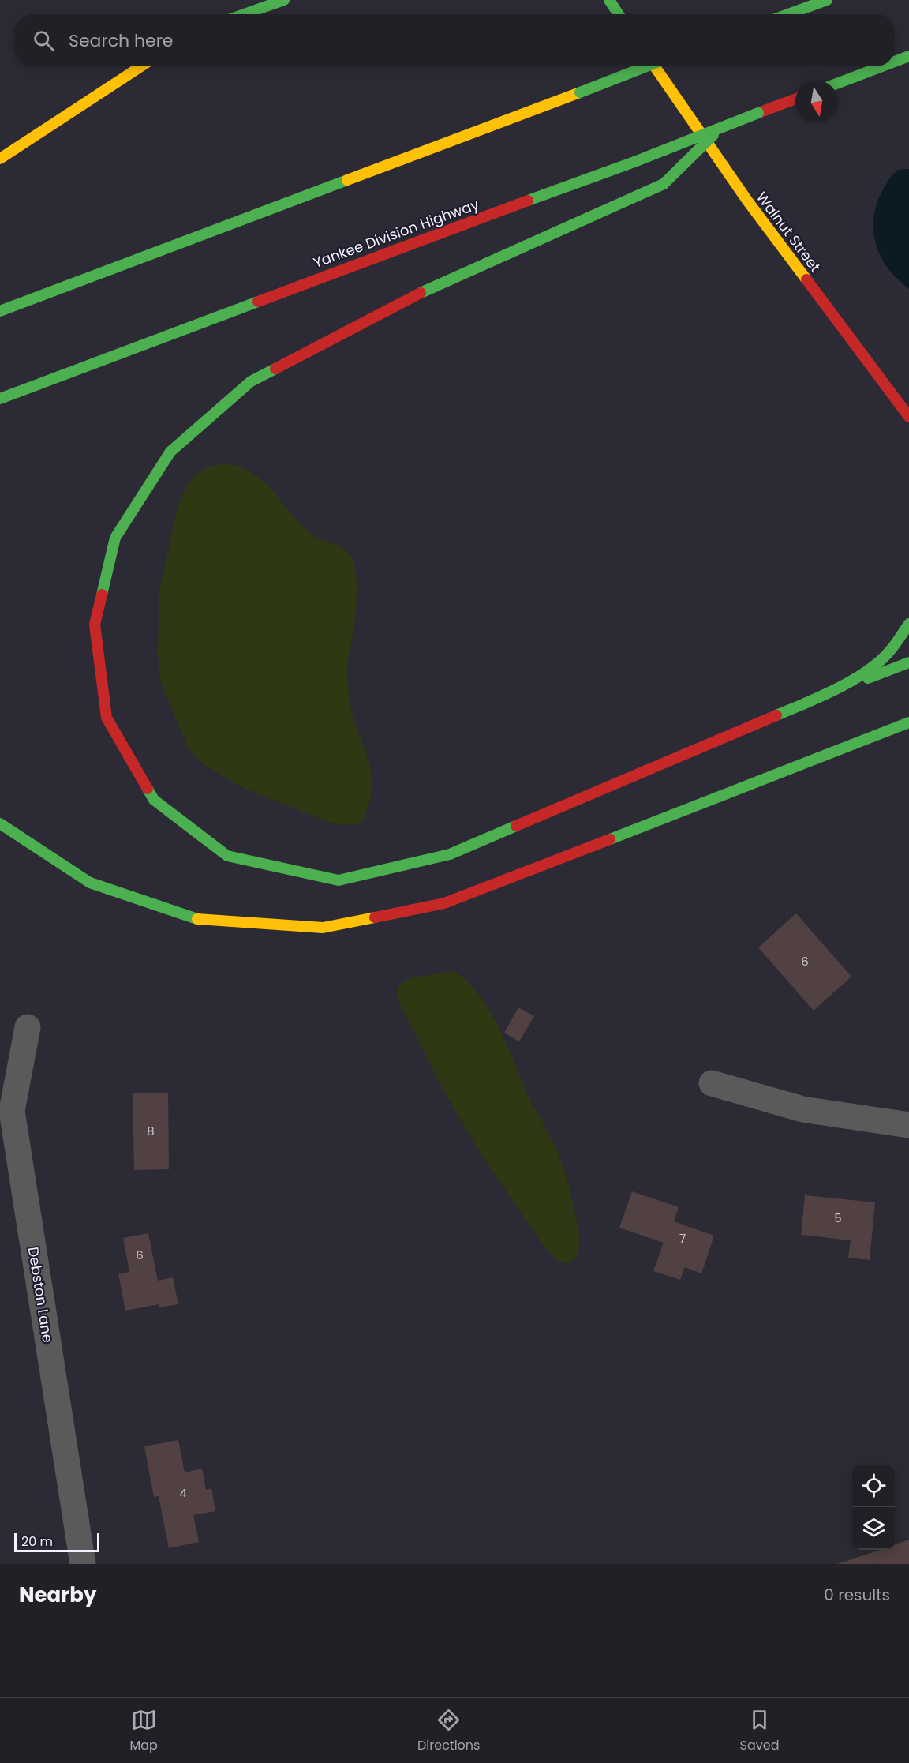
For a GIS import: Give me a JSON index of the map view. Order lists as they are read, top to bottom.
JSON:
{
  "streets": {
    "main road": ["Walnut Street", "Yankee Division Highway"],
    "street": ["Debston Lane"]
  },
  "house_numbers": [
    "6",
    "8",
    "5",
    "7",
    "6",
    "4"
  ],
  "scale_bar": "20 m",
  "north": "bottom",
  "page": {
    "search": "Search here",
    "scale": "20 m",
    "heading": ["Nearby", "0 results"],
    "nav": ["Map", "Directions", "Saved"]
  }
}
